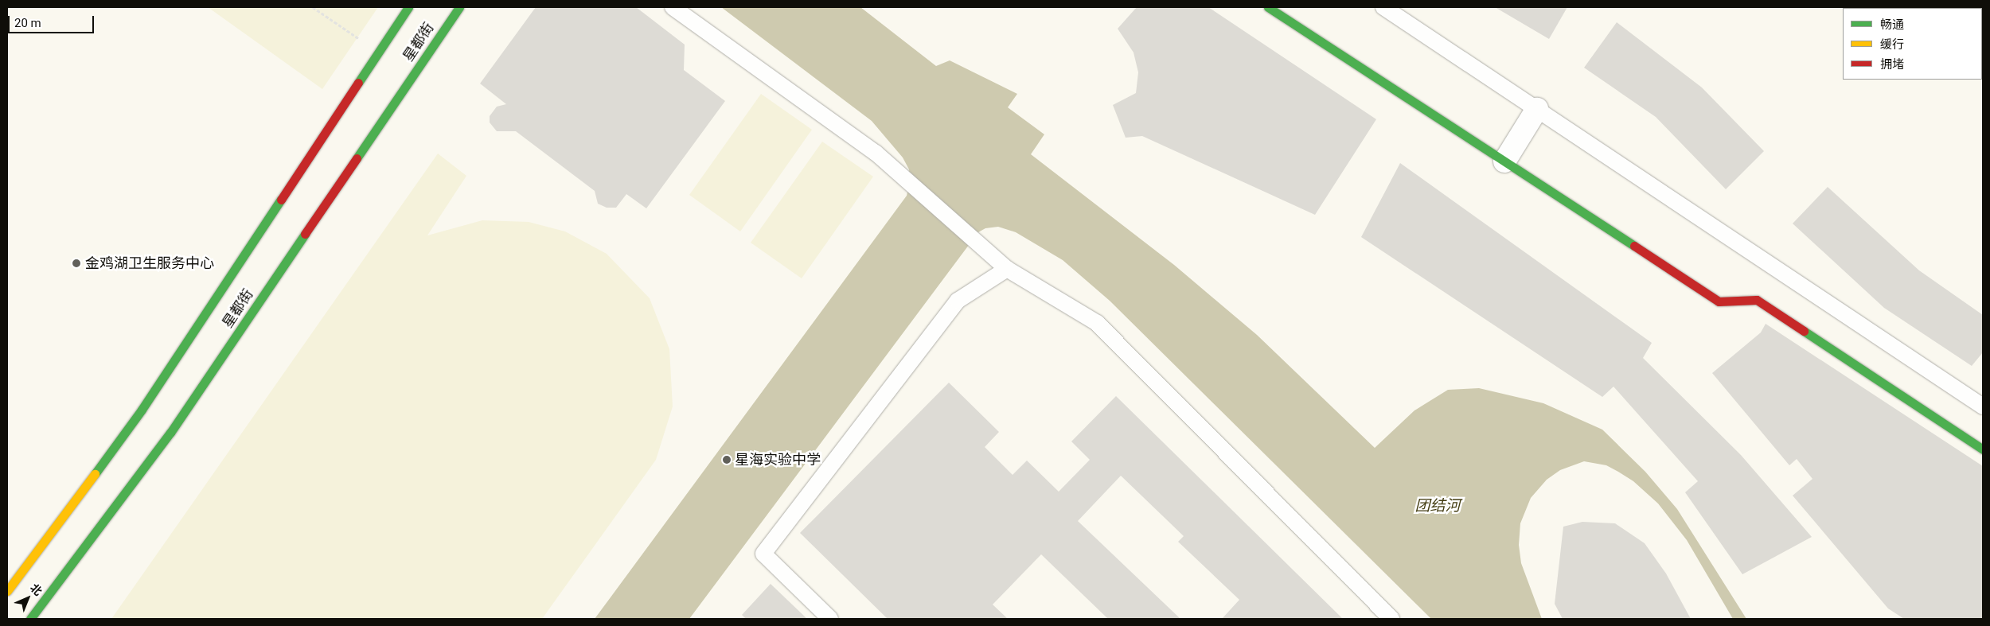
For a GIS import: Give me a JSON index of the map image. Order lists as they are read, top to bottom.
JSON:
{
  "streets": {
    "main road": ["星都街"]
  },
  "water": ["团结河"],
  "places": ["金鸡湖卫生服务中心", "星海实验中学"],
  "legend": ["畅通", "缓行", "拥堵"],
  "scale_bar": "20 m",
  "north": "top right"
}
